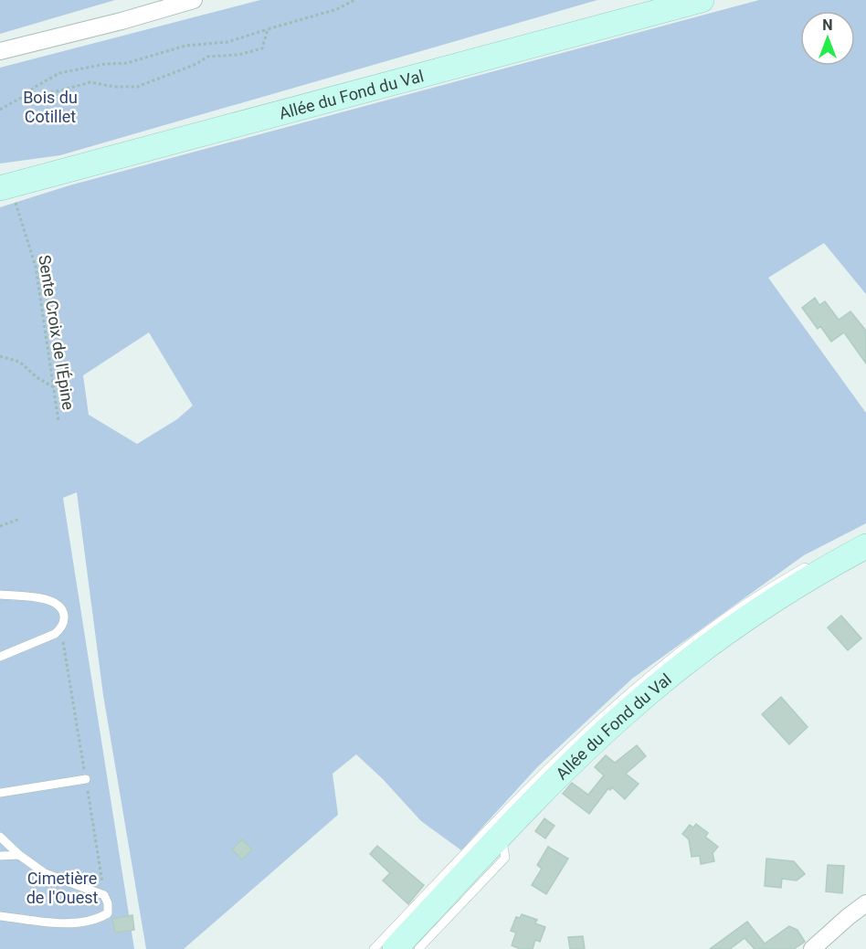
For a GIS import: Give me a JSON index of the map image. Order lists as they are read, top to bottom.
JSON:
{
  "streets": {
    "street": ["Allée du Fond du Val"],
    "path": ["Sente Croix de l'Épine"]
  },
  "crossings": [
    ["Allée du Fond du Val", "Sente Croix de l'Épine"]
  ],
  "parks": ["Bois du Cotillet", "Cimetière de l'Ouest"],
  "north": "top"
}
